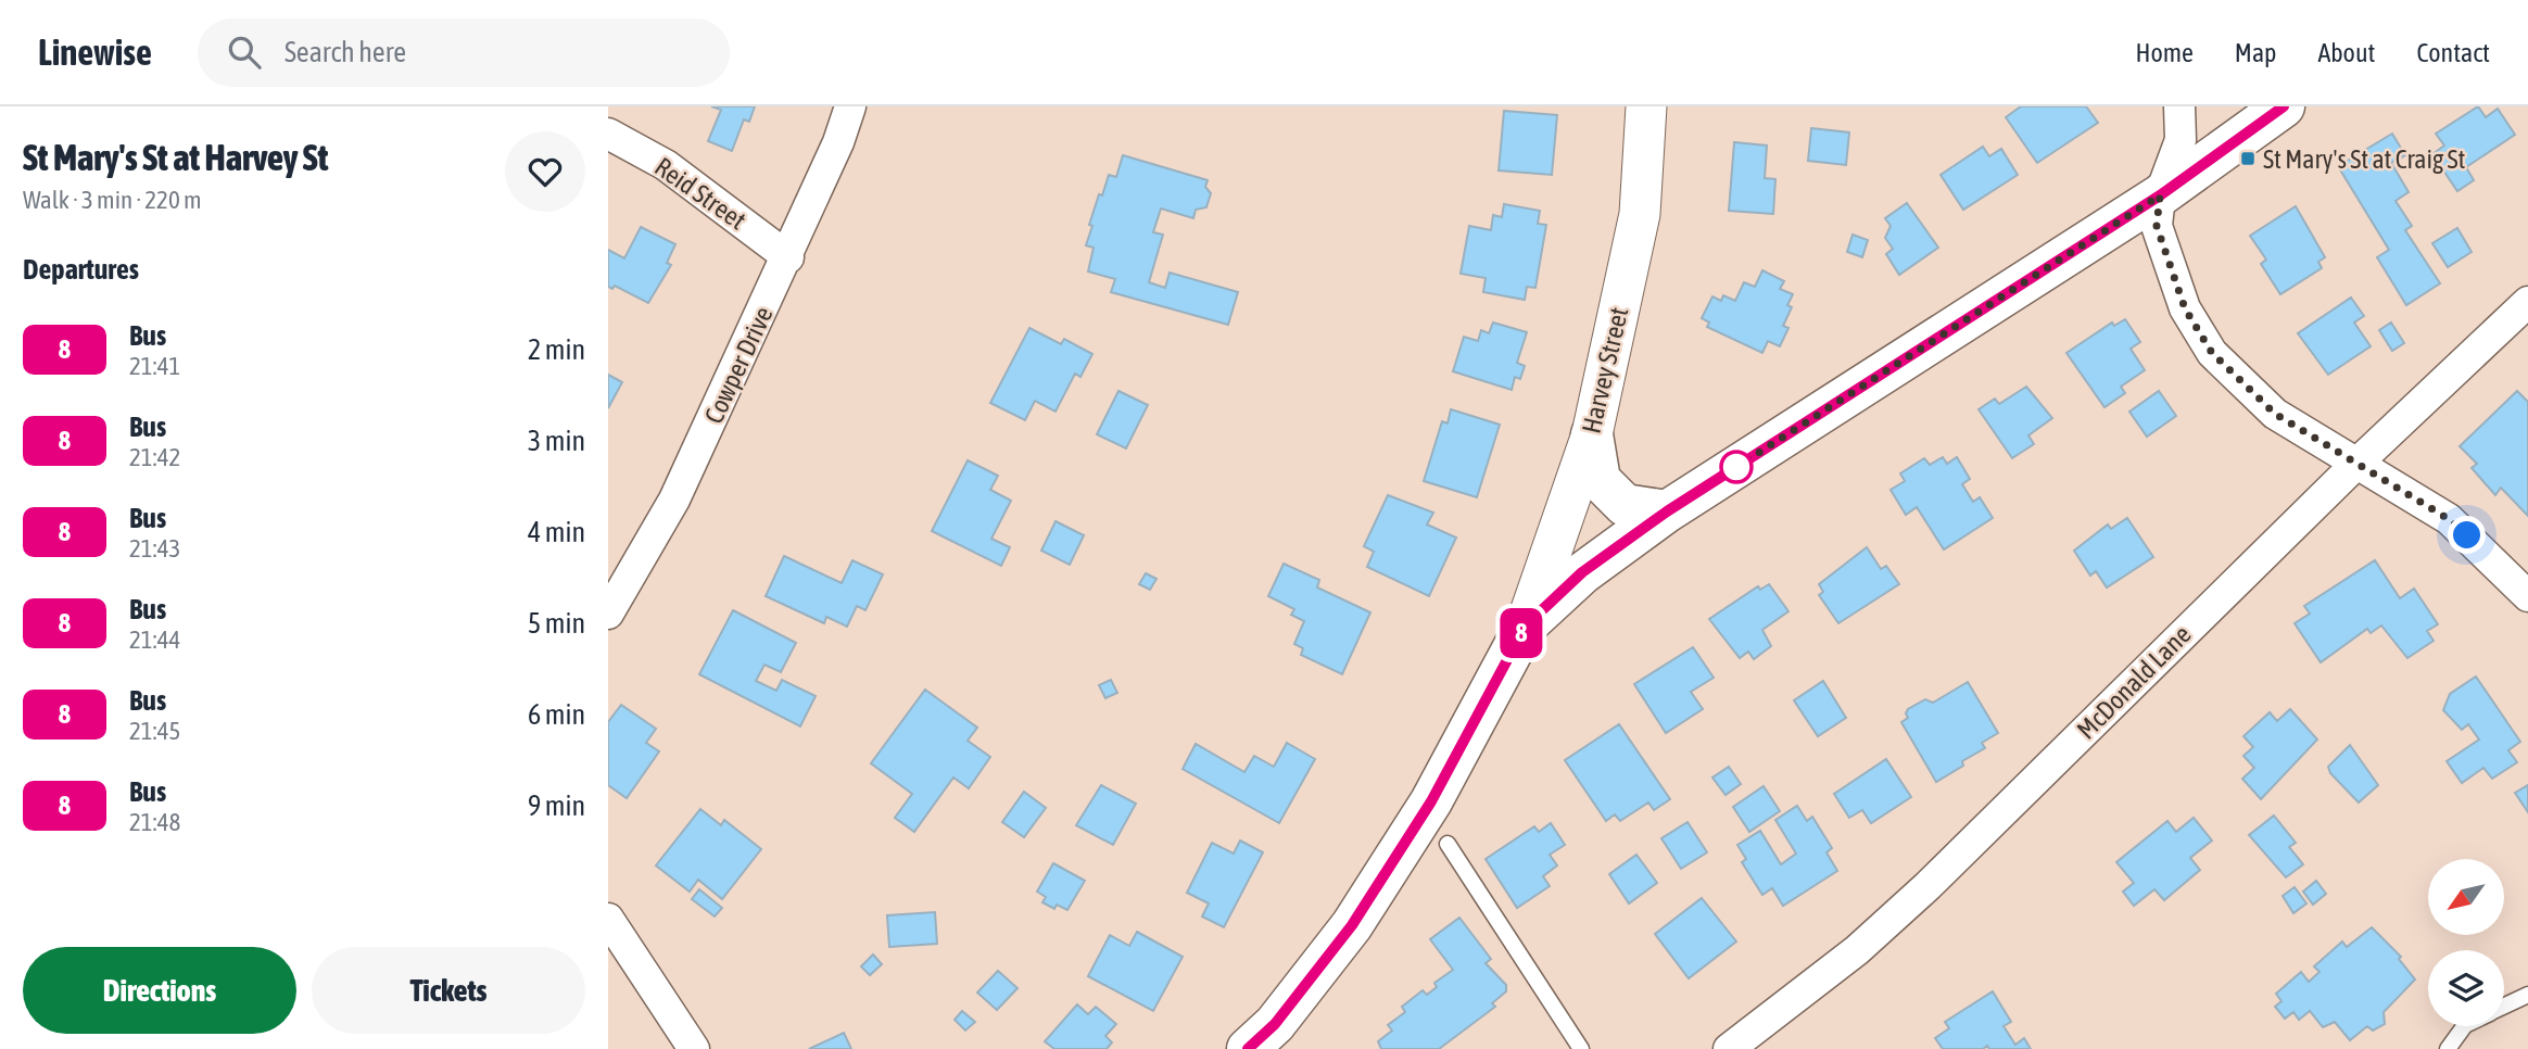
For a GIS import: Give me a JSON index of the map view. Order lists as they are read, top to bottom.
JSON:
{
  "streets": {
    "street": [
      "Reid Street",
      "Cowper Drive",
      "Harvey Street",
      "McDonald Lane"
    ]
  },
  "crossings": [
    ["Reid Street", "Cowper Drive"]
  ],
  "places": {
    "transit": ["St Mary's St at Craig St"]
  },
  "lines": ["bus line 8"],
  "north": "bottom left",
  "page": {
    "header": "Linewise",
    "search": "Search here",
    "nav": [
      "Home",
      "Map",
      "About",
      "Contact"
    ],
    "heading": [
      ["St Mary's St at Harvey St", "Walk · 3 min · 220 m"],
      "Departures"
    ],
    "on_map": "8",
    "list": [
      {
        "mark": "8",
        "name": "Bus",
        "note": "21:41",
        "value": "2 min"
      },
      {
        "mark": "8",
        "name": "Bus",
        "note": "21:42",
        "value": "3 min"
      },
      {
        "mark": "8",
        "name": "Bus",
        "note": "21:43",
        "value": "4 min"
      },
      {
        "mark": "8",
        "name": "Bus",
        "note": "21:44",
        "value": "5 min"
      },
      {
        "mark": "8",
        "name": "Bus",
        "note": "21:45",
        "value": "6 min"
      },
      {
        "mark": "8",
        "name": "Bus",
        "note": "21:48",
        "value": "9 min"
      }
    ],
    "buttons": ["Directions", "Tickets"]
  }
}
